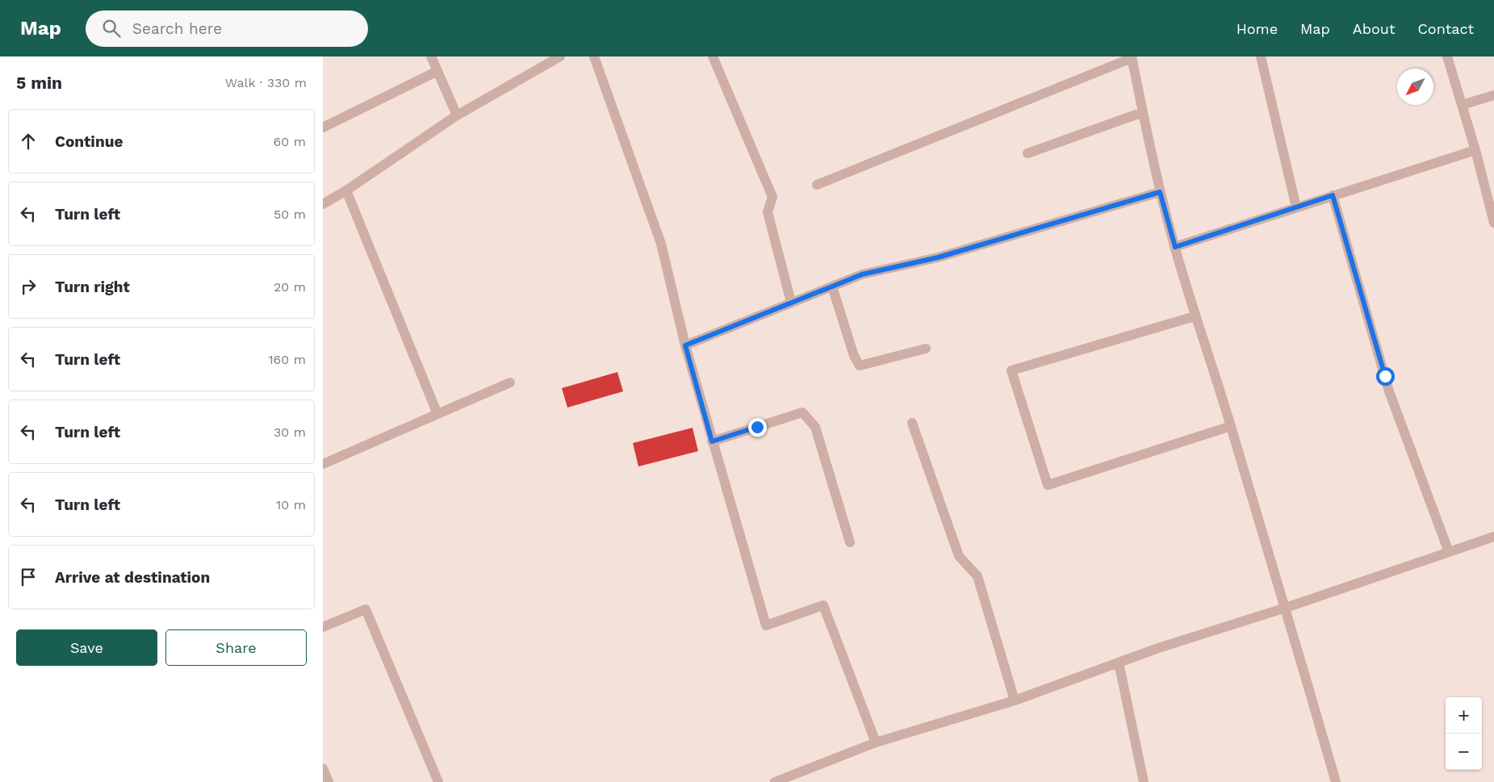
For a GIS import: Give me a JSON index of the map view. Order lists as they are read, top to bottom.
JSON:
{
  "north": "bottom left",
  "page": {
    "header": "Map",
    "search": "Search here",
    "nav": [
      "Home",
      "Map",
      "About",
      "Contact"
    ],
    "heading": ["5 min", "Walk · 330 m"],
    "list": [
      ["Continue", "60 m"],
      ["Turn left", "50 m"],
      ["Turn right", "20 m"],
      ["Turn left", "160 m"],
      ["Turn left", "30 m"],
      ["Turn left", "10 m"],
      "Arrive at destination"
    ],
    "buttons": ["Save", "Share"],
    "map_buttons": ["+", "−"]
  }
}
